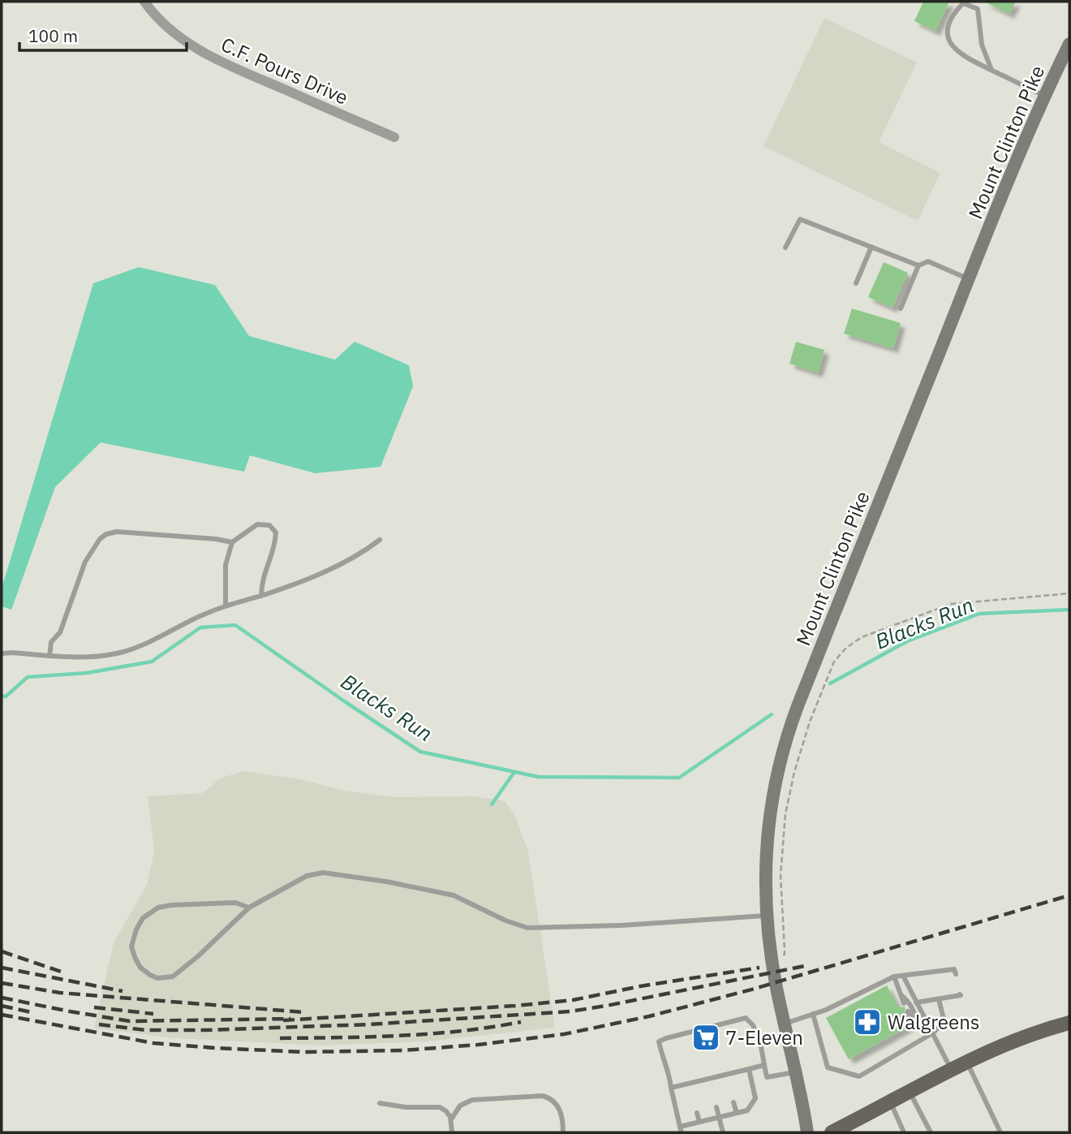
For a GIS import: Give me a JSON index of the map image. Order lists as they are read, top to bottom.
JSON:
{
  "streets": {
    "main road": ["Mount Clinton Pike"],
    "street": ["C.F. Pours Drive"]
  },
  "water": ["Blacks Run"],
  "places": {
    "pharmacy": ["Walgreens"],
    "supermarket": ["7-Eleven"]
  },
  "scale_bar": "100 m"
}
